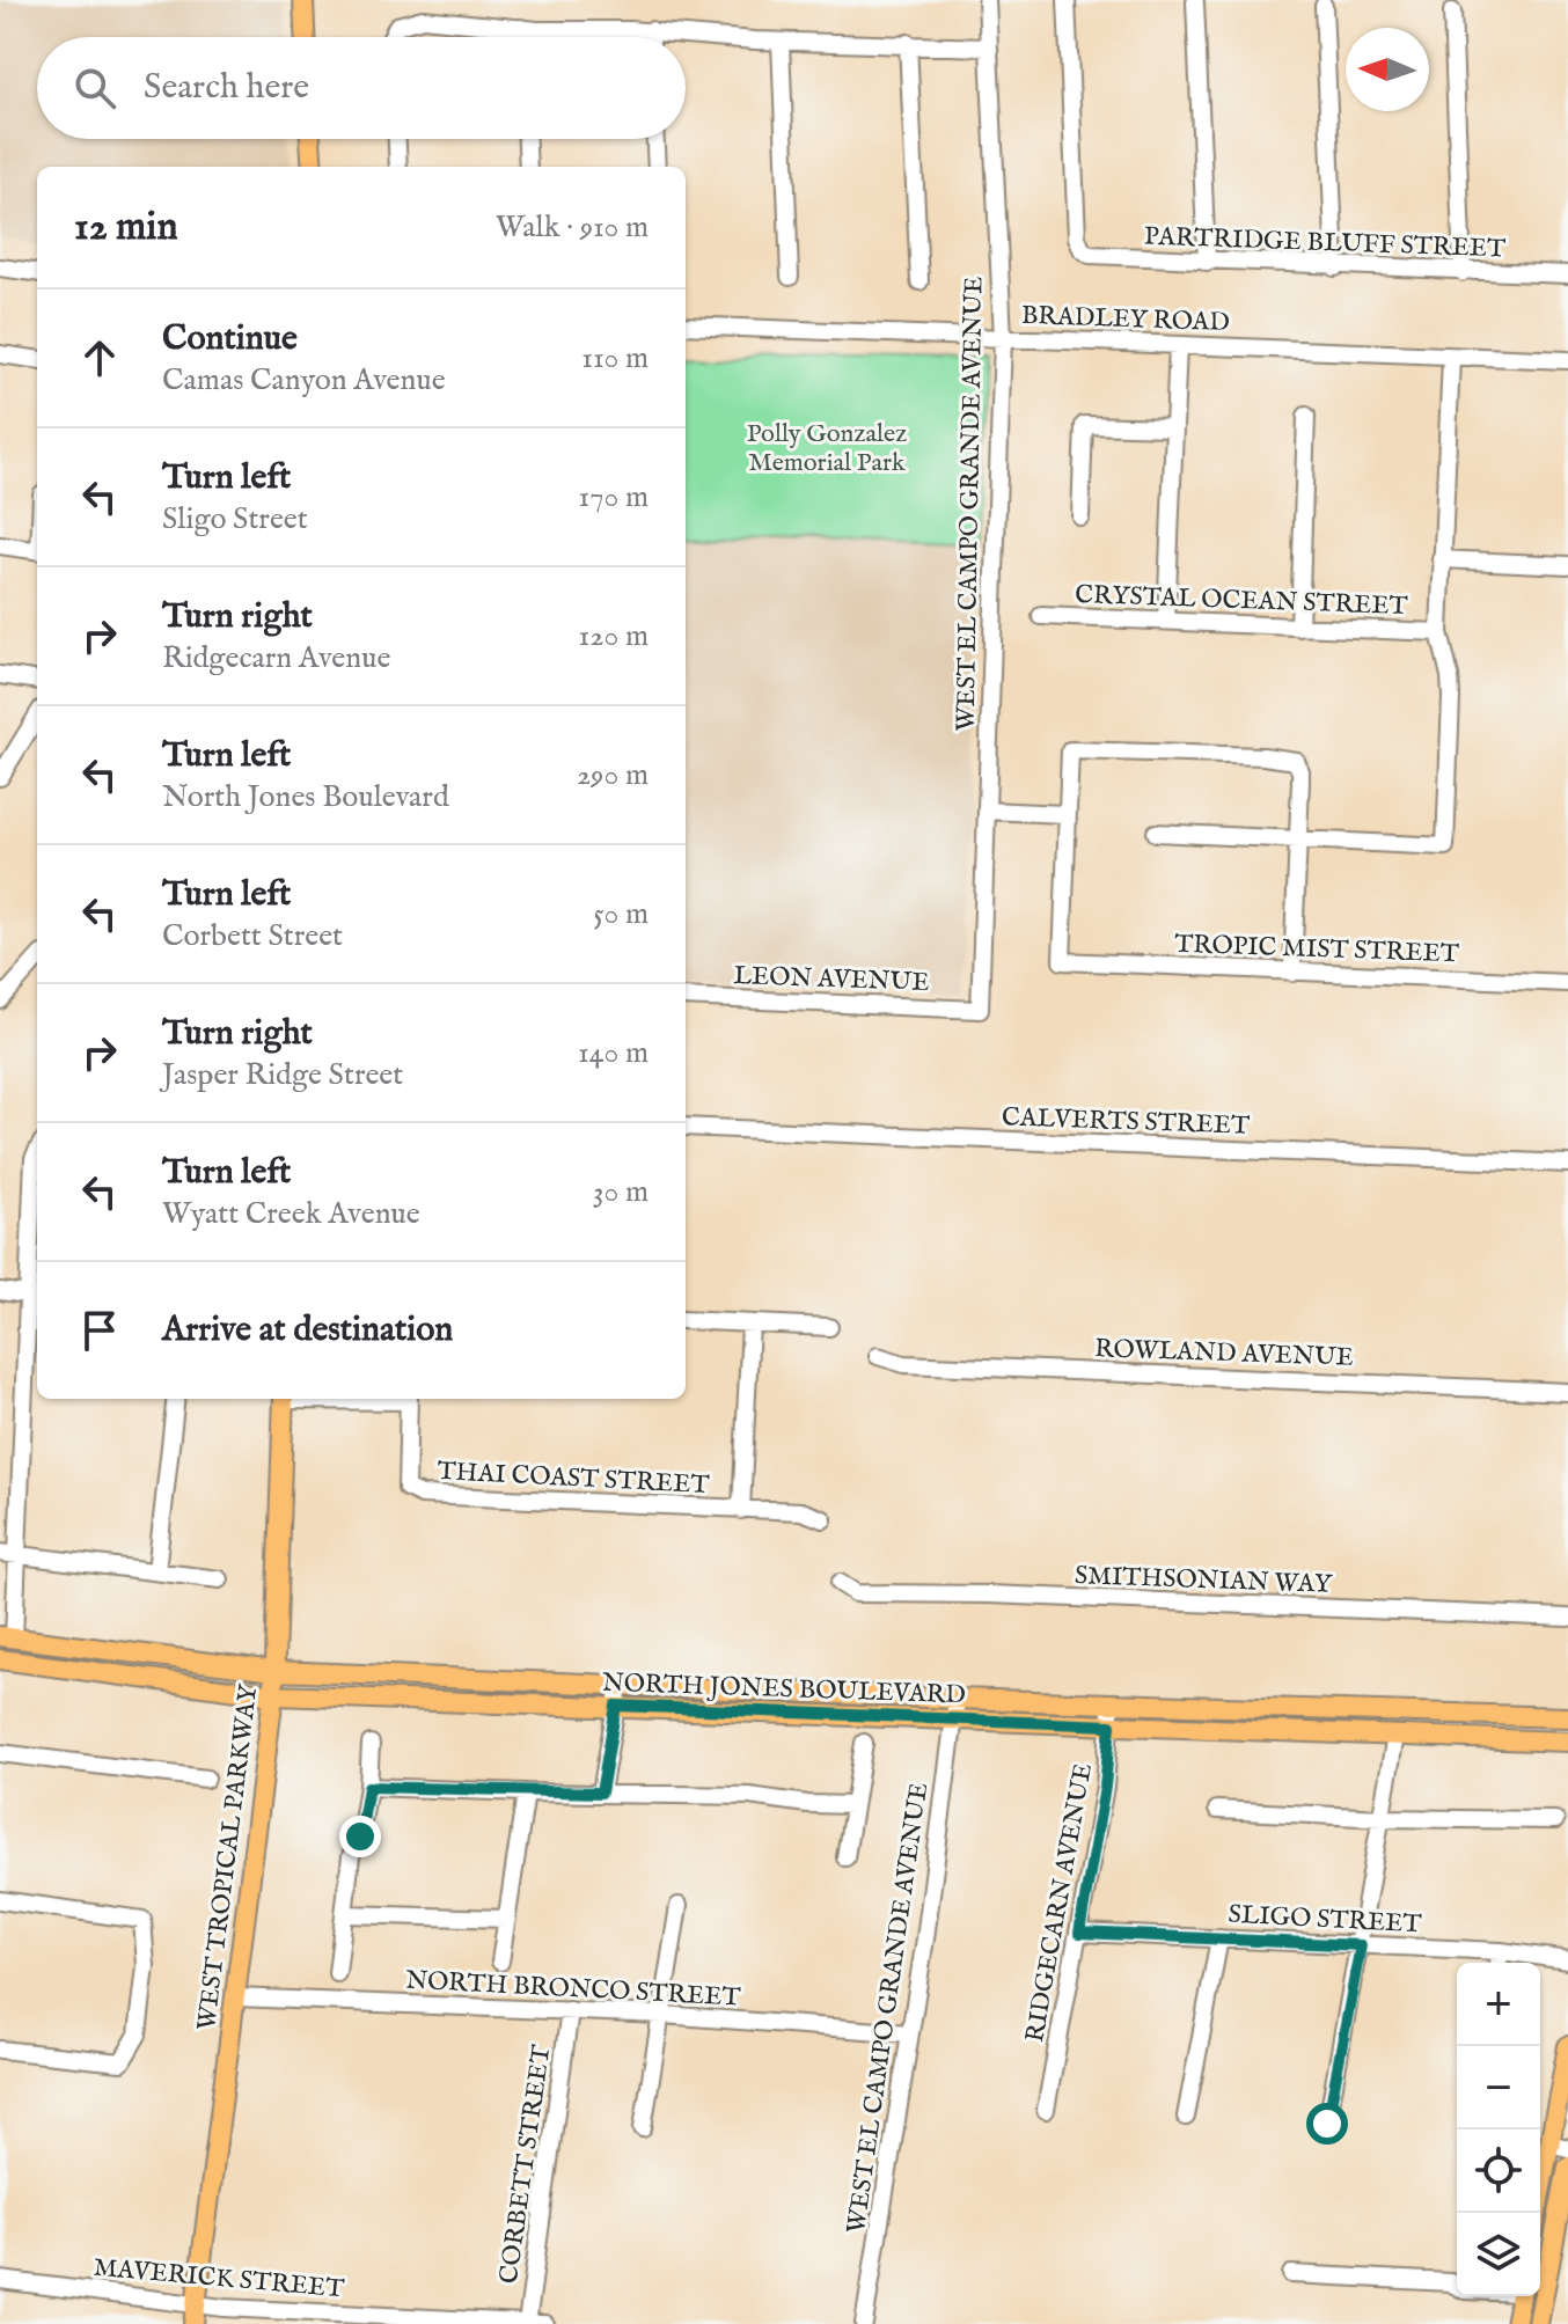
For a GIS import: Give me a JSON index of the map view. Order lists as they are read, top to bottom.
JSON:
{
  "streets": {
    "main road": ["NORTH JONES BOULEVARD", "WEST TROPICAL PARKWAY"],
    "street": [
      "PARTRIDGE BLUFF STREET",
      "BRADLEY ROAD",
      "WEST EL CAMPO GRANDE AVENUE",
      "CRYSTAL OCEAN STREET",
      "TROPIC MIST STREET",
      "LEON AVENUE",
      "CALVERTS STREET",
      "ROWLAND AVENUE",
      "THAI COAST STREET",
      "SMITHSONIAN WAY",
      "RIDGECARN AVENUE",
      "SLIGO STREET",
      "NORTH BRONCO STREET",
      "CORBETT STREET",
      "MAVERICK STREET"
    ]
  },
  "crossings": [
    ["BRADLEY ROAD", "WEST EL CAMPO GRANDE AVENUE"],
    ["WEST EL CAMPO GRANDE AVENUE", "LEON AVENUE"],
    ["WEST EL CAMPO GRANDE AVENUE", "NORTH JONES BOULEVARD"],
    ["WEST EL CAMPO GRANDE AVENUE", "NORTH BRONCO STREET"],
    ["NORTH JONES BOULEVARD", "WEST TROPICAL PARKWAY"],
    ["NORTH JONES BOULEVARD", "RIDGECARN AVENUE"],
    ["WEST TROPICAL PARKWAY", "NORTH BRONCO STREET"],
    ["WEST TROPICAL PARKWAY", "MAVERICK STREET"],
    ["RIDGECARN AVENUE", "SLIGO STREET"],
    ["NORTH BRONCO STREET", "CORBETT STREET"],
    ["CORBETT STREET", "MAVERICK STREET"]
  ],
  "parks": ["Polly Gonzalez Memorial Park"],
  "north": "left",
  "page": {
    "search": "Search here",
    "heading": ["12 min", "Walk · 910 m"],
    "list": [
      ["Continue", "Camas Canyon Avenue", "110 m"],
      ["Turn left", "Sligo Street", "170 m"],
      ["Turn right", "Ridgecarn Avenue", "120 m"],
      ["Turn left", "North Jones Boulevard", "290 m"],
      ["Turn left", "Corbett Street", "50 m"],
      ["Turn right", "Jasper Ridge Street", "140 m"],
      ["Turn left", "Wyatt Creek Avenue", "30 m"],
      "Arrive at destination"
    ],
    "map_buttons": ["+", "−"]
  }
}
